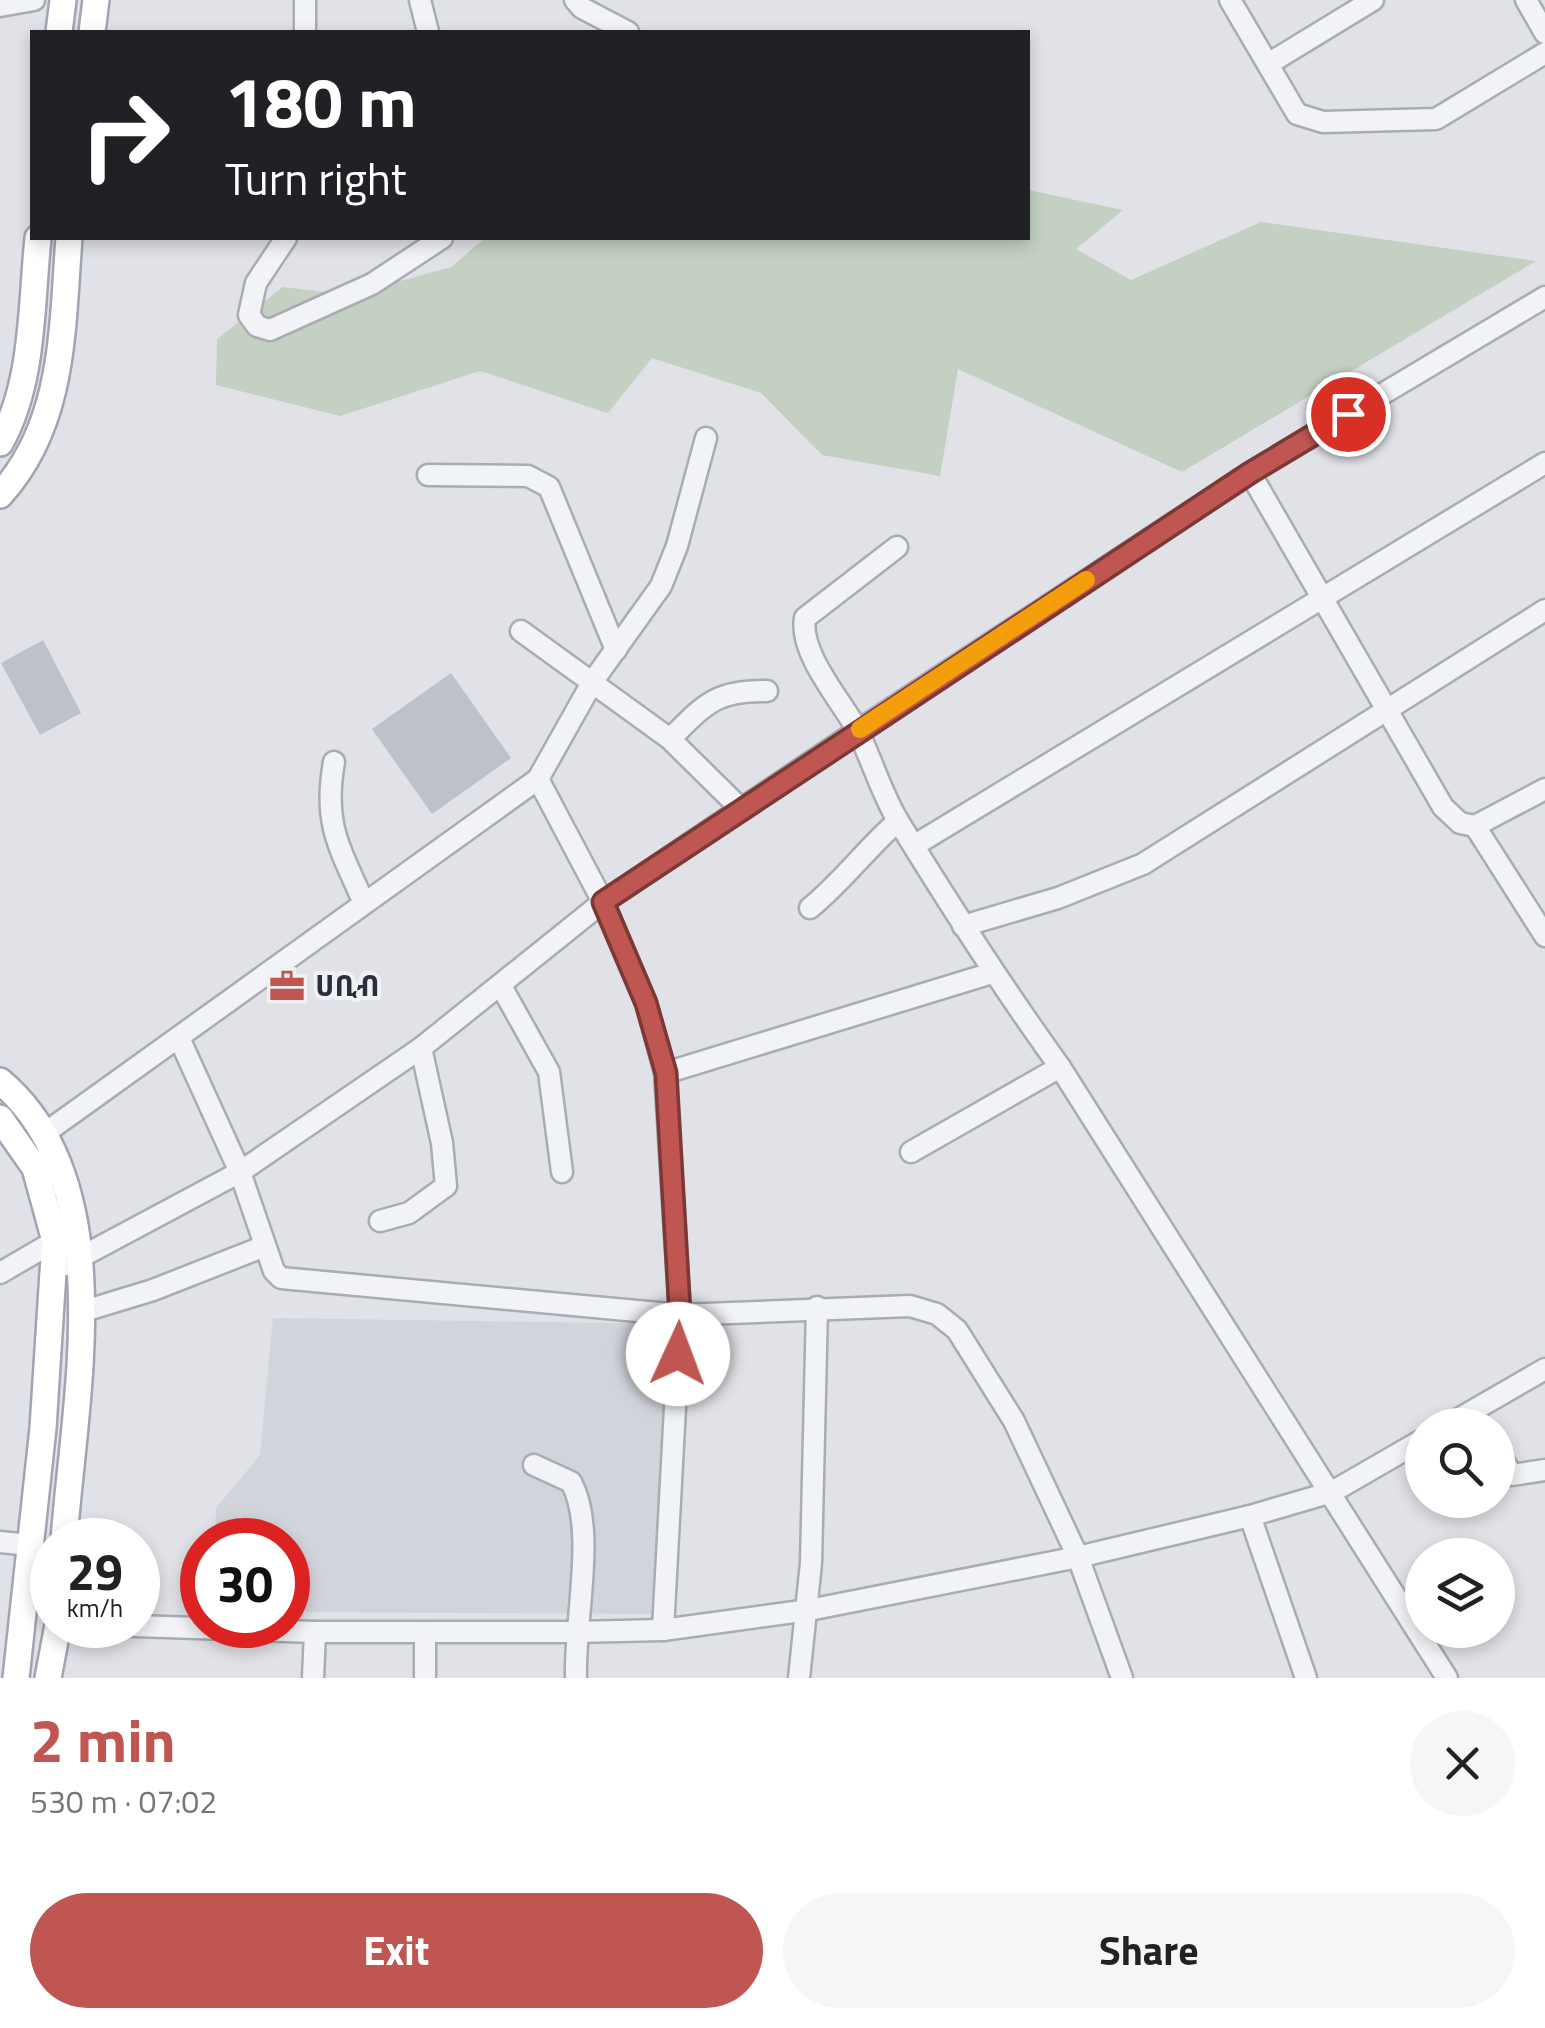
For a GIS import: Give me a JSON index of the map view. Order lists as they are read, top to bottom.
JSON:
{
  "places": {
    "office": ["ሀቢብ"]
  },
  "page": {
    "turn": ["180 m", "Turn right"],
    "speed": "29 km/h",
    "limit": "30",
    "heading": ["2 min", "530 m · 07:02"],
    "buttons": ["Exit", "Share"]
  }
}
